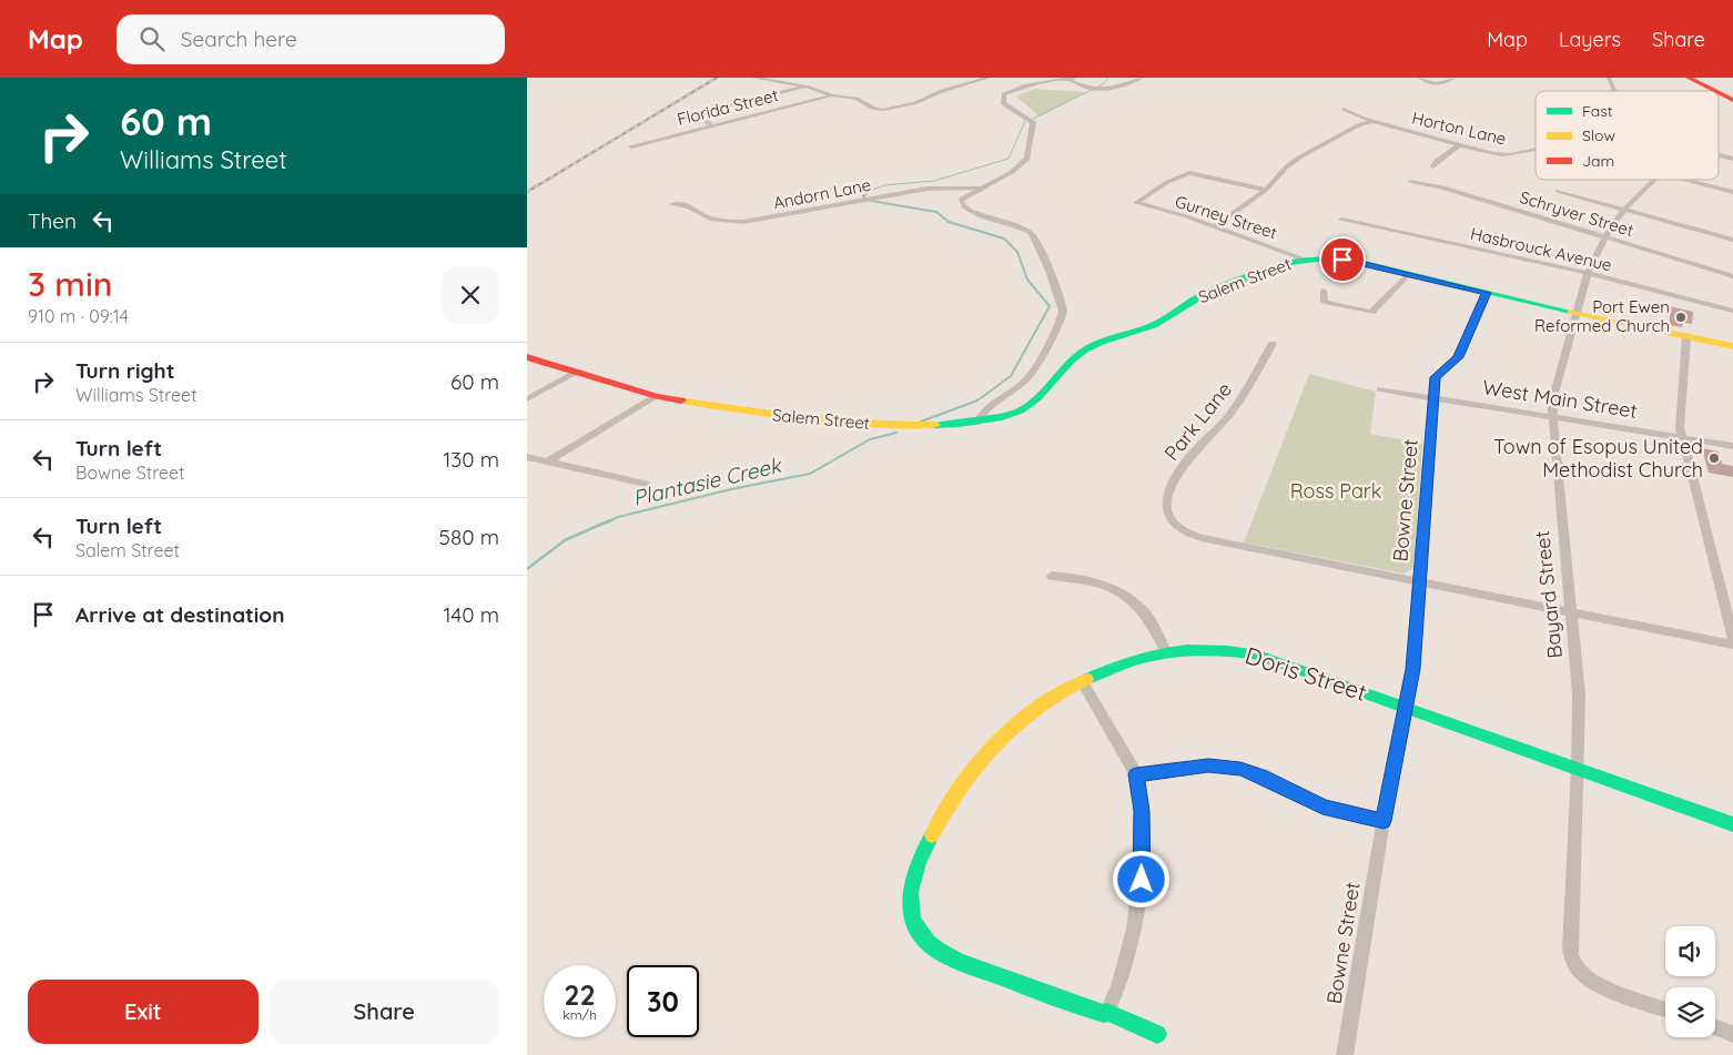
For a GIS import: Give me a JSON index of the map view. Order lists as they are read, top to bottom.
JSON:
{
  "streets": {
    "main road": ["Salem Street", "Doris Street"],
    "street": [
      "Florida Street",
      "Horton Lane",
      "Andorn Lane",
      "Schryver Street",
      "Gurney Street",
      "Hasbrouck Avenue",
      "West Main Street",
      "Park Lane",
      "Bowne Street",
      "Bayard Street"
    ]
  },
  "crossings": [
    ["Schryver Street", "Bayard Street"],
    ["Gurney Street", "Salem Street"],
    ["Hasbrouck Avenue", "Bayard Street"],
    ["Salem Street", "Bowne Street"],
    ["Salem Street", "Bayard Street"],
    ["West Main Street", "Bowne Street"],
    ["West Main Street", "Bayard Street"],
    ["Park Lane", "Bowne Street"],
    ["Bowne Street", "Doris Street"],
    ["Bayard Street", "Doris Street"]
  ],
  "water": ["Plantasie Creek"],
  "parks": ["Ross Park"],
  "places": ["Port Ewen Reformed Church", "Town of Esopus United Methodist Church"],
  "legend": ["Fast", "Slow", "Jam"],
  "page": {
    "header": "Map",
    "search": "Search here",
    "nav": ["Map", "Layers", "Share"],
    "turn": ["60 m", "Williams Street"],
    "then": "Then",
    "heading": ["3 min", "910 m · 09:14"],
    "list": [
      {
        "name": "Turn right",
        "note": "Williams Street",
        "value": "60 m"
      },
      {
        "name": "Turn left",
        "note": "Bowne Street",
        "value": "130 m"
      },
      {
        "name": "Turn left",
        "note": "Salem Street",
        "value": "580 m"
      },
      {
        "name": "Arrive at destination",
        "value": "140 m"
      }
    ],
    "speed": "22 km/h",
    "limit": "30",
    "buttons": ["Exit", "Share"]
  }
}
